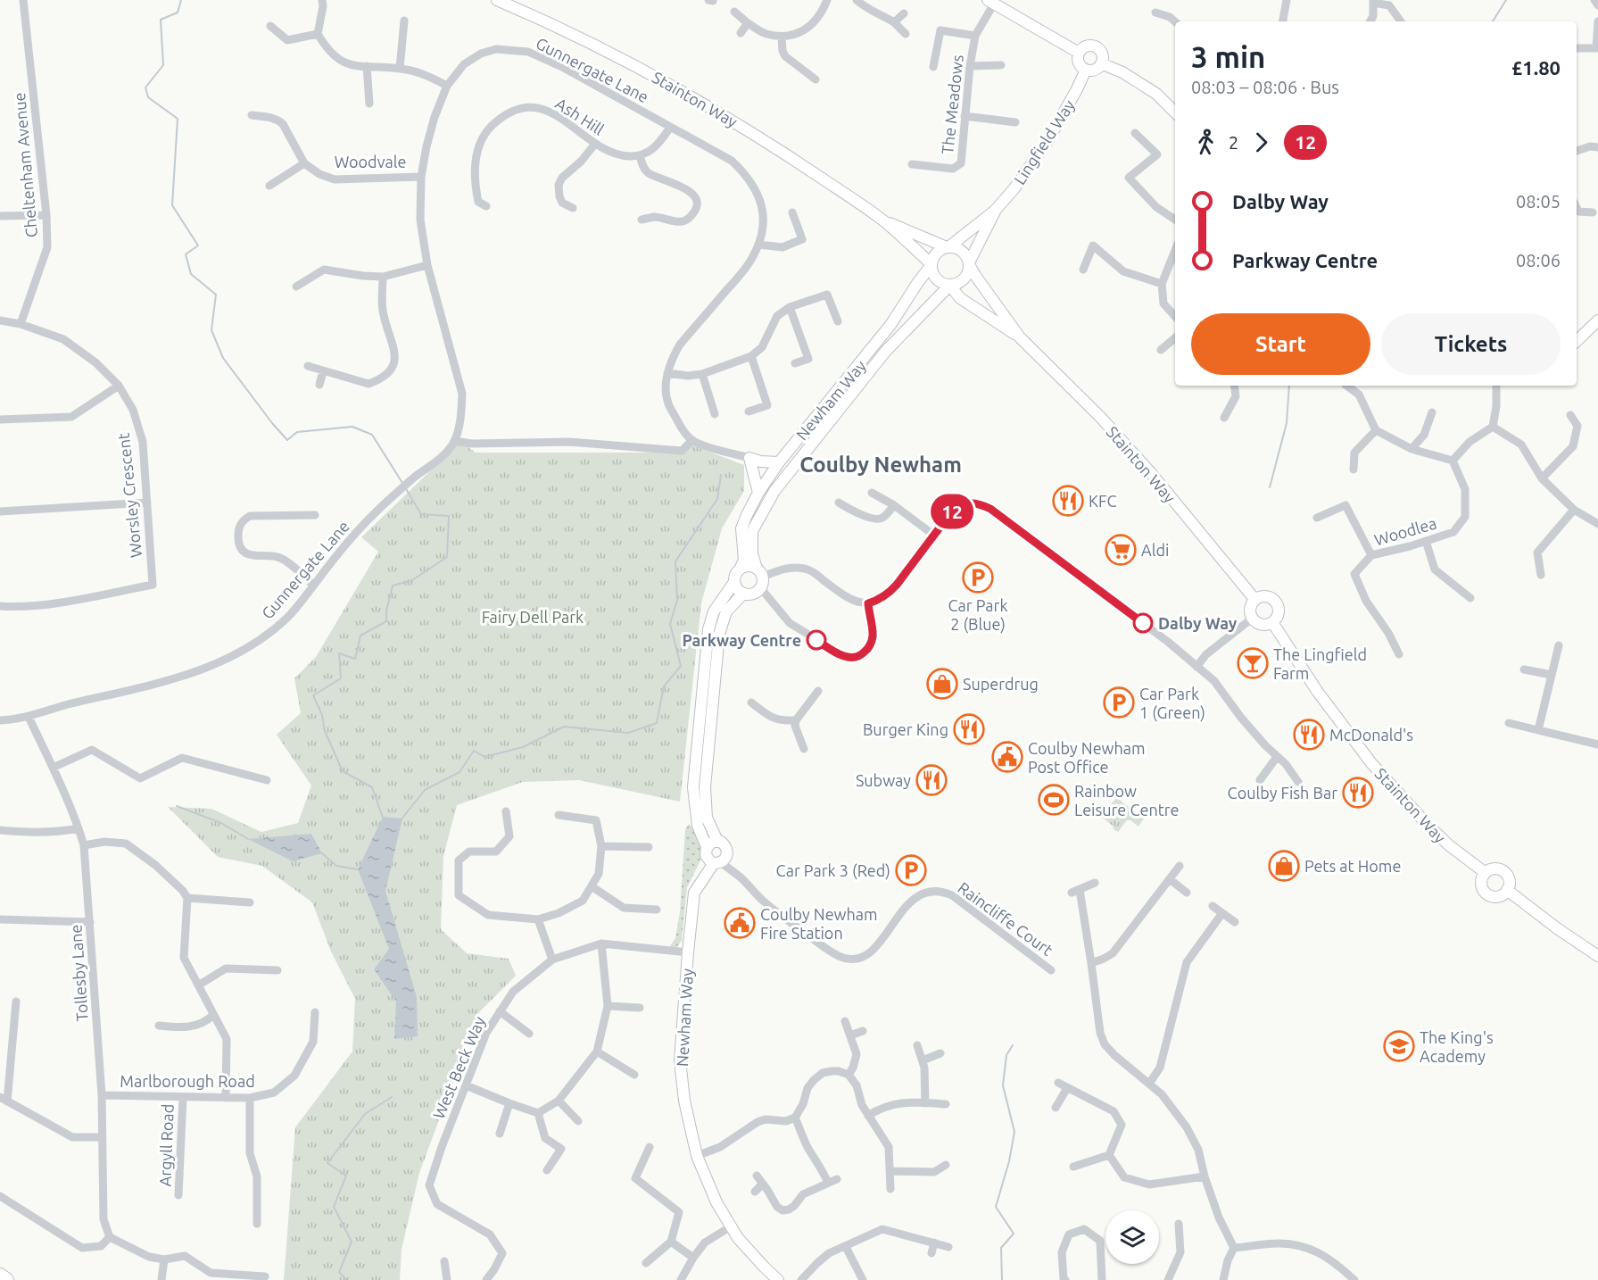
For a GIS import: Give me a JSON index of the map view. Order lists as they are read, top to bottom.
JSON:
{
  "streets": {
    "street": [
      "Gunnergate Lane",
      "Stainton Way",
      "The Meadows",
      "Ash Hill",
      "Lingfield Way",
      "Woodvale",
      "Cheltenham Avenue",
      "Newham Way",
      "Worsley Crescent",
      "Woodlea",
      "Raincliffe Court",
      "Tollesby Lane",
      "West Beck Way",
      "Marlborough Road",
      "Argyll Road"
    ]
  },
  "crossings": [
    ["Gunnergate Lane", "Woodvale"],
    ["Gunnergate Lane", "Tollesby Lane"],
    ["Stainton Way", "Lingfield Way"],
    ["Stainton Way", "Newham Way"],
    ["Lingfield Way", "Newham Way"],
    ["Cheltenham Avenue", "Worsley Crescent"],
    ["Newham Way", "Raincliffe Court"],
    ["Newham Way", "West Beck Way"],
    ["Tollesby Lane", "Marlborough Road"],
    ["Marlborough Road", "Argyll Road"]
  ],
  "districts": ["Coulby Newham"],
  "parks": ["Fairy Dell Park"],
  "places": {
    "restaurant": [
      "KFC",
      "Burger King",
      "McDonald's",
      "Subway",
      "Coulby Fish Bar"
    ],
    "supermarket": ["Aldi"],
    "parking": ["Car Park 2 (Blue)", "Car Park 1 (Green)", "Car Park 3 (Red)"],
    "other": ["Dalby Way", "Parkway Centre"],
    "bar": ["The Lingfield Farm"],
    "shop": ["Superdrug", "Pets at Home"],
    "public building": ["Coulby Newham Post Office", "Coulby Newham Fire Station"],
    "sports": ["Rainbow Leisure Centre"],
    "school or university": ["The King's Academy"]
  },
  "lines": ["bus line 12"],
  "page": {
    "on_map": "12",
    "heading": ["3 min", "08:03 – 08:06 · Bus", "£1.80"],
    "legs": ["2", "12"],
    "list": [
      {
        "name": "Dalby Way",
        "value": "08:05"
      },
      {
        "name": "Parkway Centre",
        "value": "08:06"
      }
    ],
    "buttons": ["Start", "Tickets"]
  }
}
